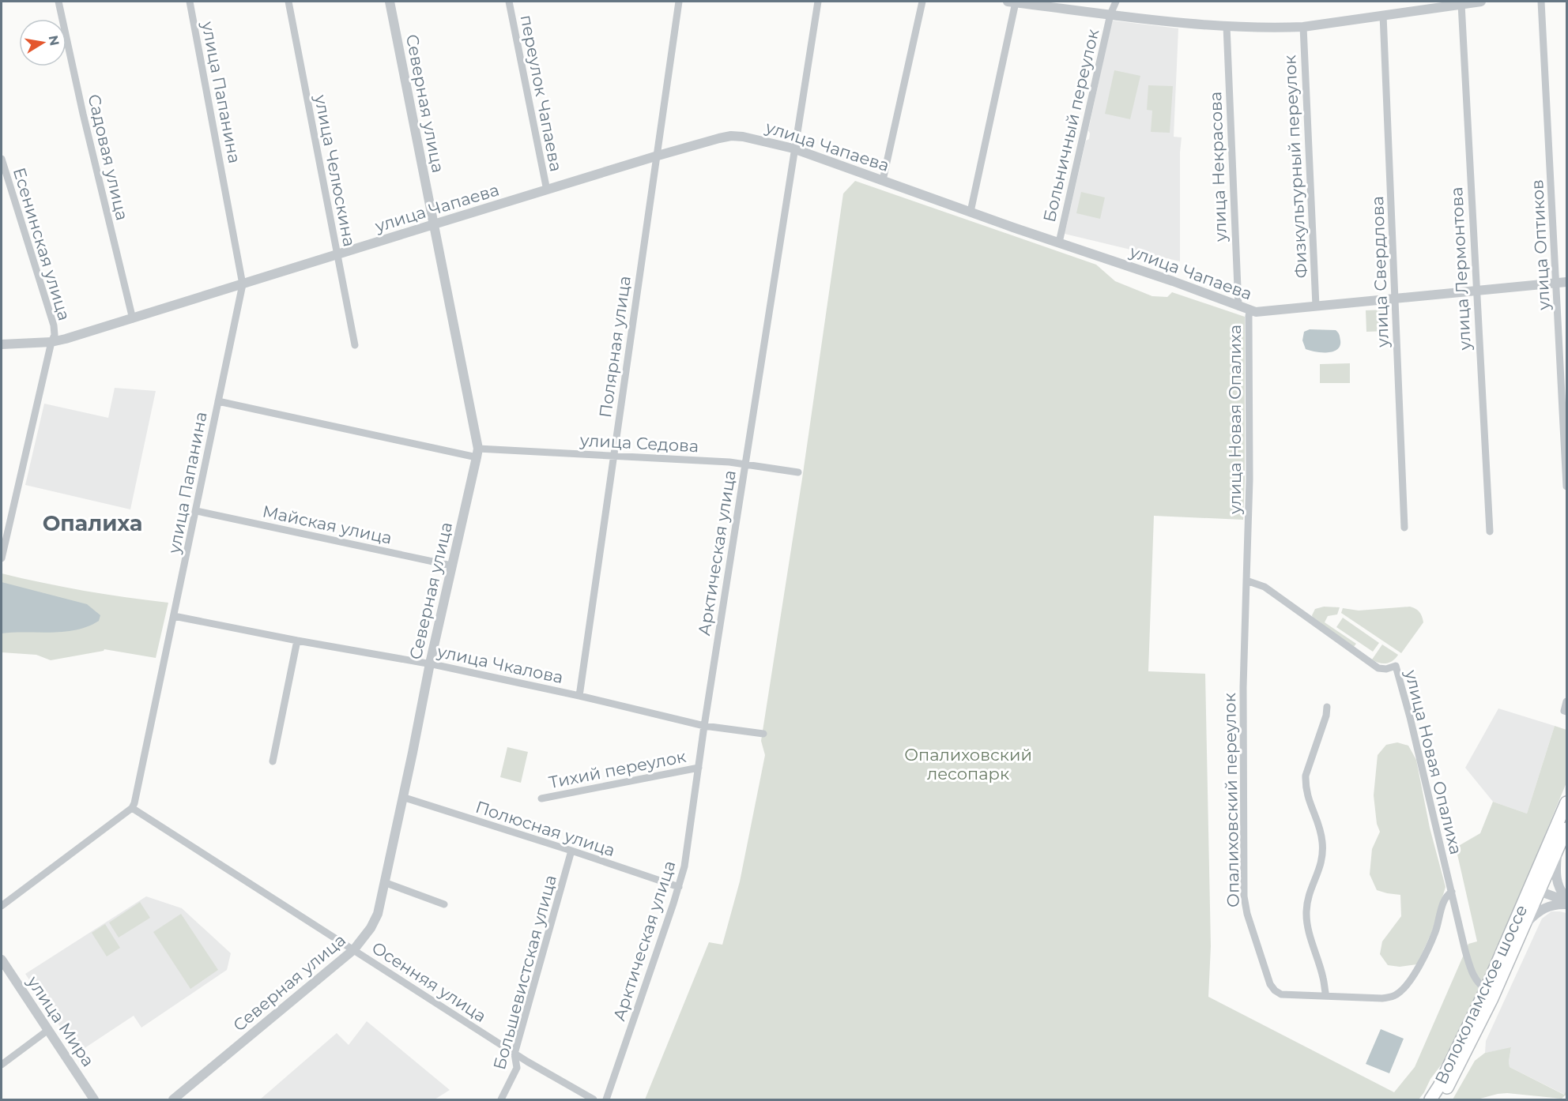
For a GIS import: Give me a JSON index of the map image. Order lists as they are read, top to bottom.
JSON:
{
  "streets": {
    "main road": ["Волоколамское шоссе"],
    "street": [
      "улица Папанина",
      "переулок Чапаева",
      "Северная улица",
      "Больничный переулок",
      "улица Чапаева",
      "Садовая улица",
      "улица Некрасова",
      "Физкультурный переулок",
      "улица Челюскина",
      "Есенинская улица",
      "улица Оптиков",
      "улица Лермонтова",
      "улица Свердлова",
      "Полярная улица",
      "улица Новая Опалиха",
      "улица Седова",
      "Майская улица",
      "Арктическая улица",
      "улица Чкалова",
      "Тихий переулок",
      "Опалиховский переулок",
      "Полюсная улица",
      "Большевистская улица",
      "Осенняя улица",
      "улица Мира"
    ]
  },
  "crossings": [
    ["улица Папанина", "улица Чапаева"],
    ["улица Папанина", "улица Седова"],
    ["улица Папанина", "Майская улица"],
    ["улица Папанина", "улица Чкалова"],
    ["улица Папанина", "Осенняя улица"],
    ["переулок Чапаева", "улица Чапаева"],
    ["Северная улица", "улица Чапаева"],
    ["Северная улица", "улица Седова"],
    ["Северная улица", "Майская улица"],
    ["Северная улица", "улица Чкалова"],
    ["Северная улица", "Полюсная улица"],
    ["Северная улица", "Осенняя улица"],
    ["Больничный переулок", "улица Чапаева"],
    ["улица Чапаева", "Садовая улица"],
    ["улица Чапаева", "улица Некрасова"],
    ["улица Чапаева", "Физкультурный переулок"],
    ["улица Чапаева", "улица Челюскина"],
    ["улица Чапаева", "Есенинская улица"],
    ["улица Чапаева", "улица Оптиков"],
    ["улица Чапаева", "улица Лермонтова"],
    ["улица Чапаева", "улица Свердлова"],
    ["улица Чапаева", "Полярная улица"],
    ["улица Чапаева", "улица Новая Опалиха"],
    ["улица Чапаева", "Арктическая улица"],
    ["Полярная улица", "улица Седова"],
    ["Полярная улица", "улица Чкалова"],
    ["улица Новая Опалиха", "Опалиховский переулок"],
    ["улица Новая Опалиха", "Волоколамское шоссе"],
    ["улица Седова", "Арктическая улица"],
    ["Арктическая улица", "улица Чкалова"],
    ["Арктическая улица", "Тихий переулок"],
    ["Арктическая улица", "Полюсная улица"],
    ["Полюсная улица", "Большевистская улица"],
    ["Большевистская улица", "Осенняя улица"]
  ],
  "districts": ["Опалиха"],
  "parks": ["Опалиховский лесопарк"],
  "north": "right"
}
